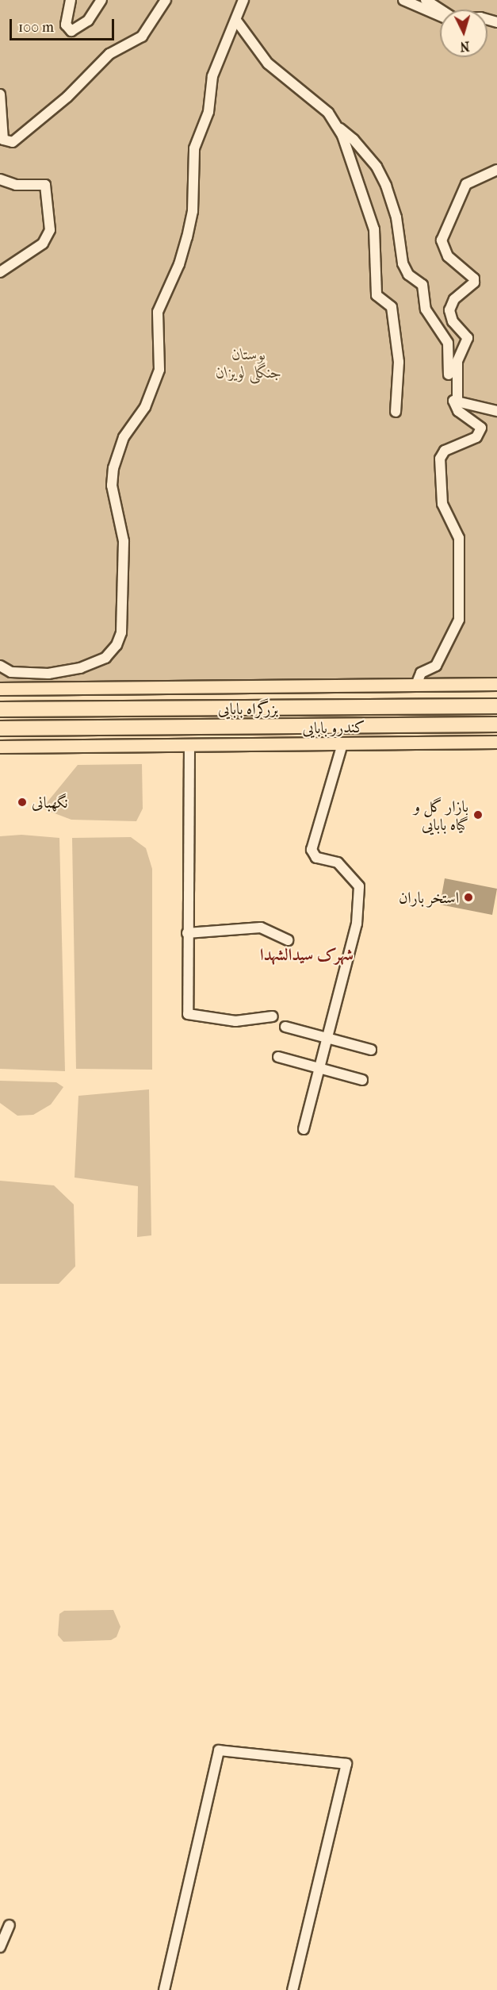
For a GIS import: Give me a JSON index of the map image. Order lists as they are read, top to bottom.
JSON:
{
  "streets": {
    "highway": ["بزرگراه بابایی"],
    "main road": ["کندرو بابایی"]
  },
  "districts": ["شهرک سیدالشهدا"],
  "parks": ["بوستان جنگلی لویزان"],
  "places": ["نگهبانی", "بازار گل و گیاه بابایی", "استخر باران"],
  "scale_bar": "100 m",
  "north": "bottom"
}
